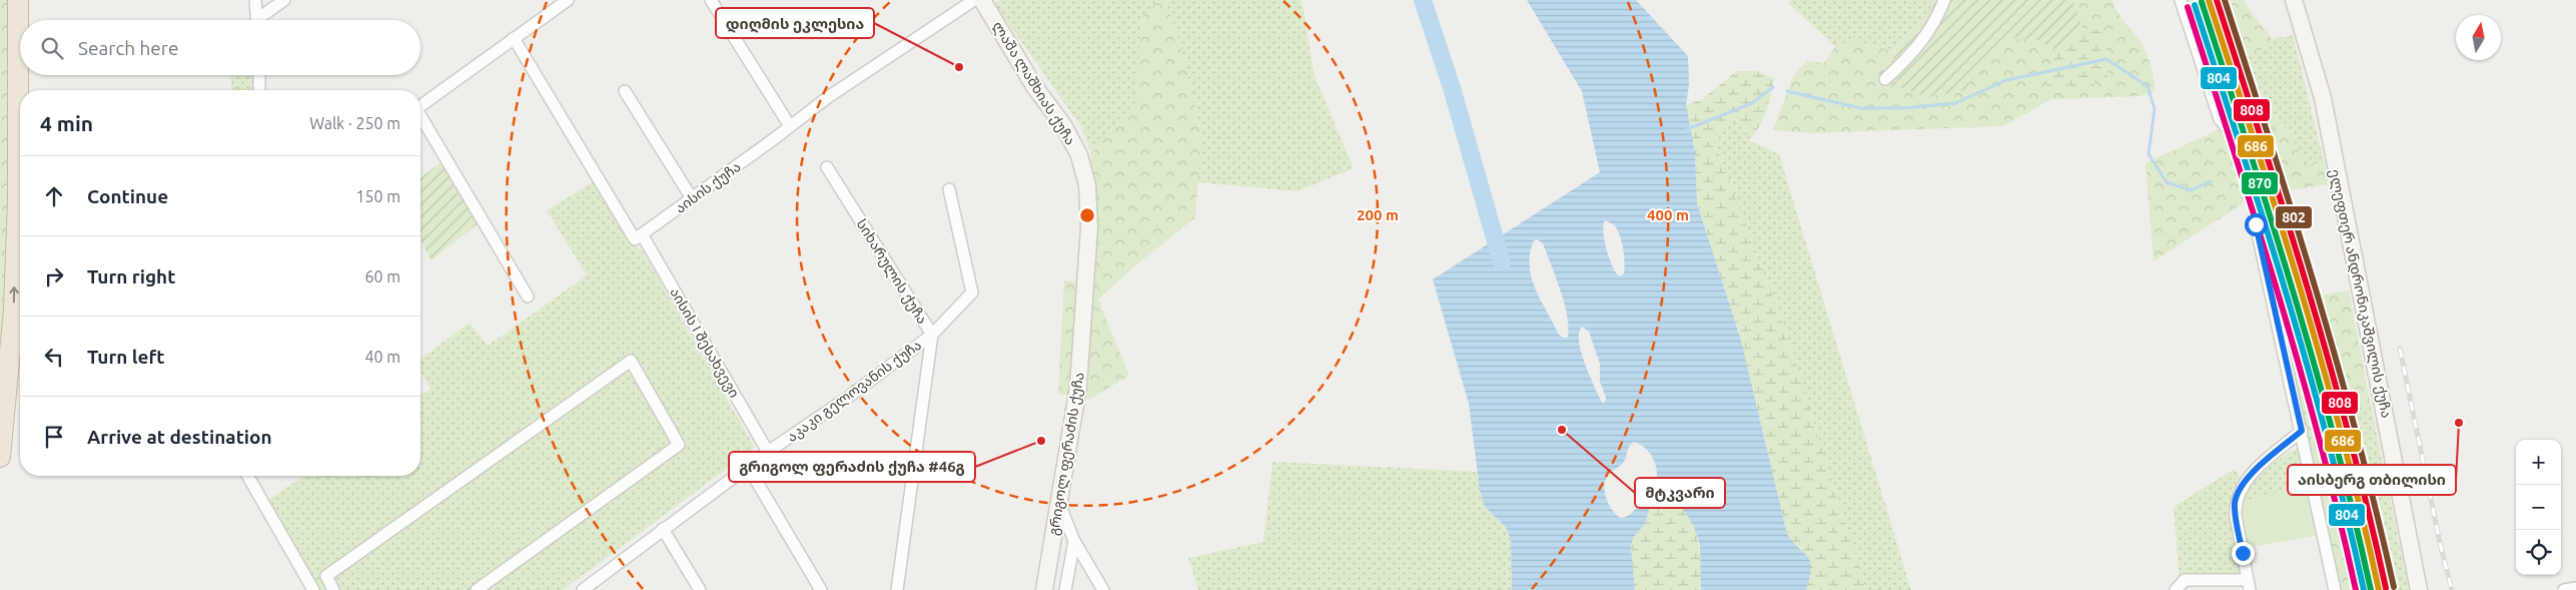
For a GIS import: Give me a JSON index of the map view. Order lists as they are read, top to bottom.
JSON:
{
  "streets": {
    "street": [
      "ლაშა ლაშხიას ქუჩა",
      "აისის ქუჩა",
      "სიხარულის ქუჩა",
      "ელეფთერ ანდრონიკაშვილის ქუჩა",
      "აისის I შესახვევი",
      "აკაკი გელოვანის ქუჩა",
      "გრიგოლ ფერაძის ქუჩა"
    ]
  },
  "crossings": [
    ["ლაშა ლაშხიას ქუჩა", "გრიგოლ ფერაძის ქუჩა"],
    ["აისის ქუჩა", "აისის I შესახვევი"],
    ["სიხარულის ქუჩა", "აკაკი გელოვანის ქუჩა"],
    ["აისის I შესახვევი", "აკაკი გელოვანის ქუჩა"]
  ],
  "places": [
    "დიღმის ეკლესია",
    "აისბერგ თბილისი",
    "მტკვარი",
    "გრიგოლ ფერაძის ქუჩა #46გ"
  ],
  "lines": [
    "transit line 686",
    "transit line 808",
    "transit line 802",
    "transit line 870",
    "transit line 804"
  ],
  "north": "top",
  "page": {
    "search": "Search here",
    "heading": ["4 min", "Walk · 250 m"],
    "list": [
      ["Continue", "150 m"],
      ["Turn right", "60 m"],
      ["Turn left", "40 m"],
      "Arrive at destination"
    ],
    "map_buttons": ["+", "−"]
  },
  "rings": ["200 m", "400 m"]
}
